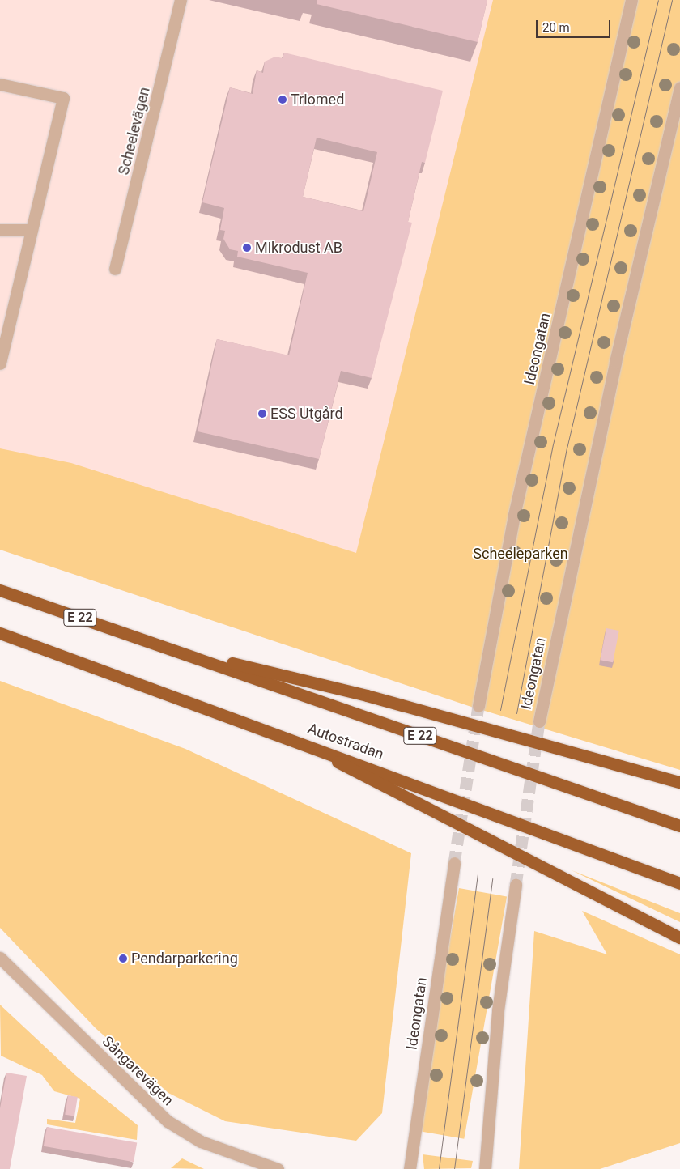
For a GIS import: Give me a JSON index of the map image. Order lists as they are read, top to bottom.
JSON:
{
  "streets": {
    "highway": ["E 22", "Autostradan"],
    "street": ["Scheelevägen", "Ideongatan", "Sångarevägen"]
  },
  "parks": ["Scheeleparken"],
  "places": [
    "Triomed",
    "Mikrodust AB",
    "ESS Utgård",
    "Pendarparkering"
  ],
  "scale_bar": "20 m"
}
